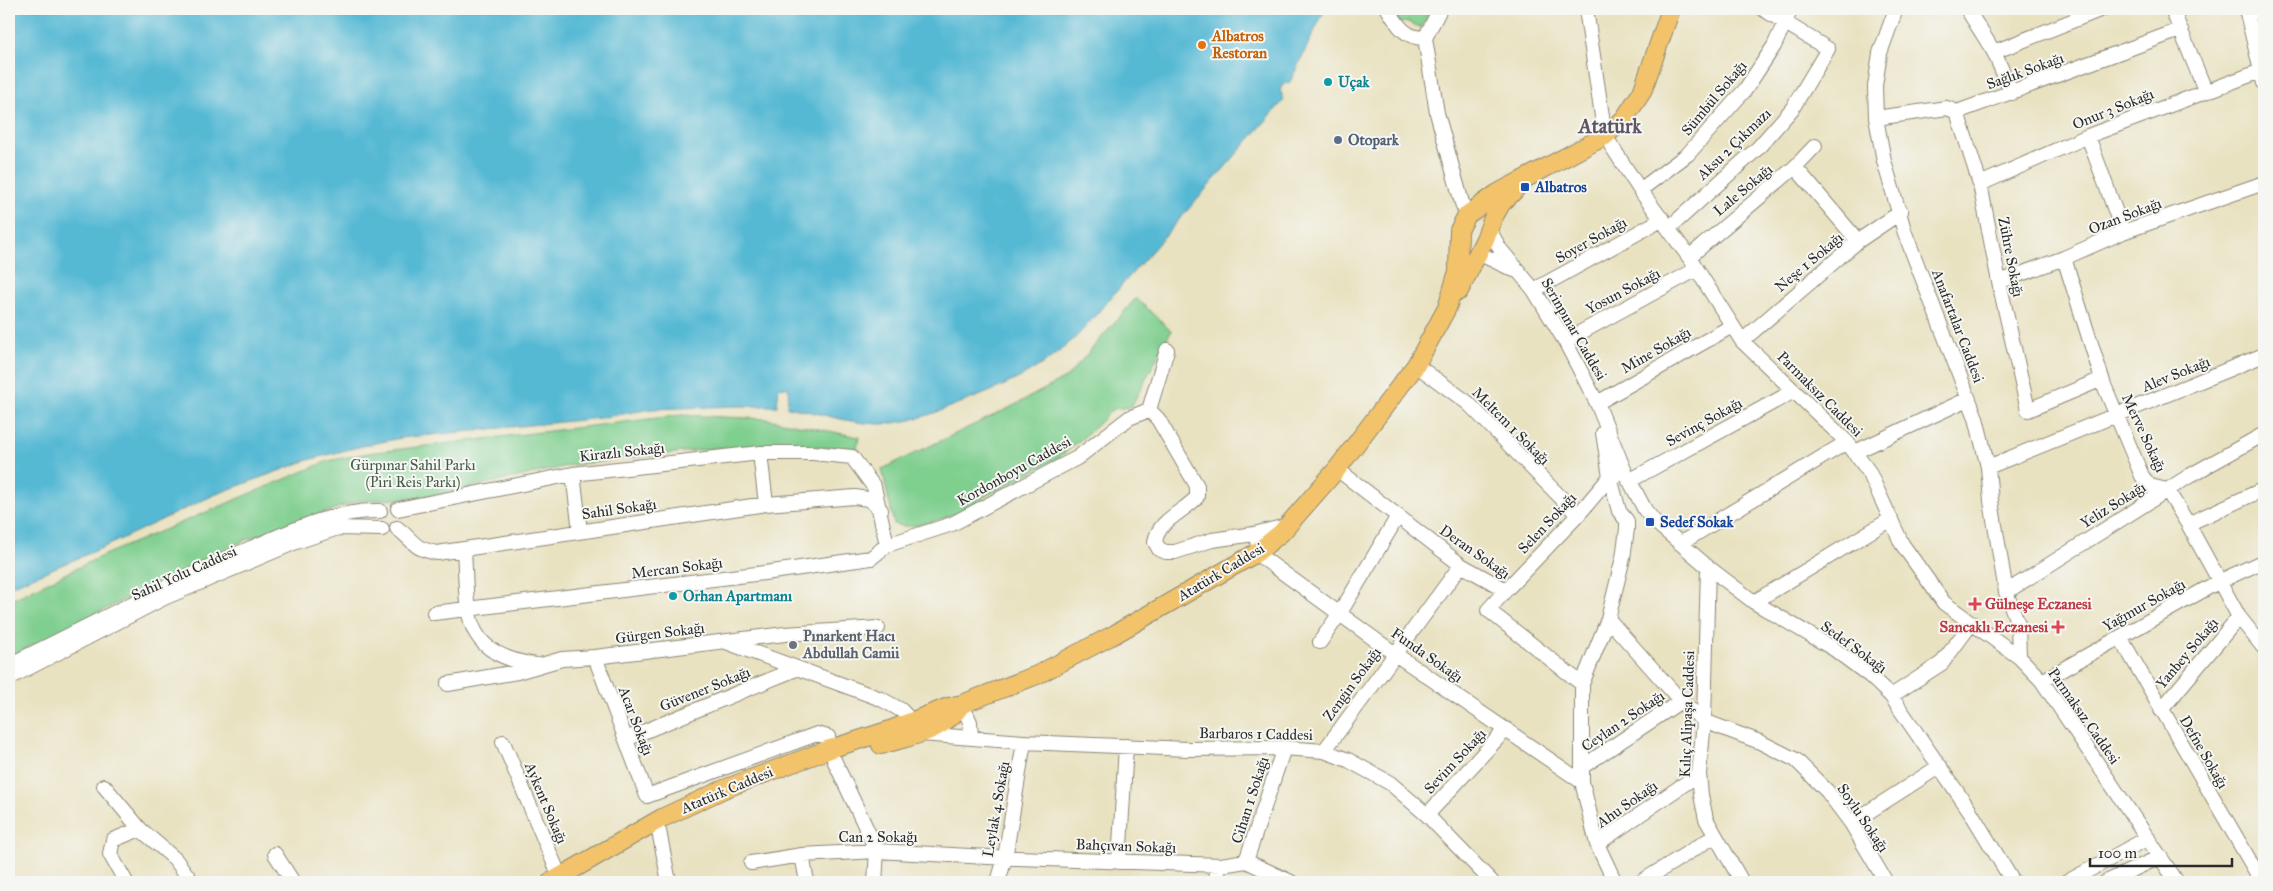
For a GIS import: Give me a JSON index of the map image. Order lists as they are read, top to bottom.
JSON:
{
  "streets": {
    "main road": ["Atatürk Caddesi"],
    "street": [
      "Sağlık Sokağı",
      "Sümbül Sokağı",
      "Onur 3 Sokağı",
      "Aksu 2 Çıkmazı",
      "Lale Sokağı",
      "Ozan Sokağı",
      "Soyer Sokağı",
      "Zühre Sokağı",
      "Neşe 1 Sokağı",
      "Yosun Sokağı",
      "Anafartalar Caddesi",
      "Serinpınar Caddesi",
      "Mine Sokağı",
      "Alev Sokağı",
      "Parmaksız Caddesi",
      "Sevinç Sokağı",
      "Meltem 1 Sokağı",
      "Merve Sokağı",
      "Kirazlı Sokağı",
      "Kordonboyu Caddesi",
      "Yeliz Sokağı",
      "Sahil Sokağı",
      "Selen Sokağı",
      "Deran Sokağı",
      "Mercan Sokağı",
      "Sahil Yolu Caddesi",
      "Yağmur Sokağı",
      "Gürgen Sokağı",
      "Sedef Sokağı",
      "Yanbey Sokağı",
      "Funda Sokağı",
      "Zengin Sokağı",
      "Güvener Sokağı",
      "Kılıç Alipaşa Caddesi",
      "Acar Sokağı",
      "Ceylan 2 Sokağı",
      "Barbaros 1 Caddesi",
      "Defne Sokağı",
      "Sevim Sokağı",
      "Cihan 1 Sokağı",
      "Aykent Sokağı",
      "Ahu Sokağı",
      "Leylak 4 Sokağı",
      "Soylu Sokağı",
      "Can 2 Sokağı",
      "Bahçıvan Sokağı"
    ]
  },
  "crossings": [
    ["Sağlık Sokağı", "Zühre Sokağı"],
    ["Sağlık Sokağı", "Anafartalar Caddesi"],
    ["Sümbül Sokağı", "Aksu 2 Çıkmazı"],
    ["Sümbül Sokağı", "Parmaksız Caddesi"],
    ["Onur 3 Sokağı", "Zühre Sokağı"],
    ["Aksu 2 Çıkmazı", "Soyer Sokağı"],
    ["Aksu 2 Çıkmazı", "Parmaksız Caddesi"],
    ["Lale Sokağı", "Parmaksız Caddesi"],
    ["Ozan Sokağı", "Zühre Sokağı"],
    ["Ozan Sokağı", "Merve Sokağı"],
    ["Soyer Sokağı", "Serinpınar Caddesi"],
    ["Soyer Sokağı", "Parmaksız Caddesi"],
    ["Zühre Sokağı", "Merve Sokağı"],
    ["Neşe 1 Sokağı", "Anafartalar Caddesi"],
    ["Neşe 1 Sokağı", "Parmaksız Caddesi"],
    ["Yosun Sokağı", "Serinpınar Caddesi"],
    ["Yosun Sokağı", "Parmaksız Caddesi"],
    ["Anafartalar Caddesi", "Alev Sokağı"],
    ["Anafartalar Caddesi", "Parmaksız Caddesi"],
    ["Anafartalar Caddesi", "Yeliz Sokağı"],
    ["Serinpınar Caddesi", "Mine Sokağı"],
    ["Serinpınar Caddesi", "Sevinç Sokağı"],
    ["Serinpınar Caddesi", "Selen Sokağı"],
    ["Serinpınar Caddesi", "Sedef Sokağı"],
    ["Mine Sokağı", "Parmaksız Caddesi"],
    ["Alev Sokağı", "Merve Sokağı"],
    ["Parmaksız Caddesi", "Sevinç Sokağı"],
    ["Parmaksız Caddesi", "Yağmur Sokağı"],
    ["Meltem 1 Sokağı", "Selen Sokağı"],
    ["Meltem 1 Sokağı", "Atatürk Caddesi"],
    ["Merve Sokağı", "Yeliz Sokağı"],
    ["Merve Sokağı", "Yağmur Sokağı"],
    ["Merve Sokağı", "Yanbey Sokağı"],
    ["Kirazlı Sokağı", "Sahil Sokağı"],
    ["Kirazlı Sokağı", "Sahil Yolu Caddesi"],
    ["Kordonboyu Caddesi", "Mercan Sokağı"],
    ["Sahil Sokağı", "Sahil Yolu Caddesi"],
    ["Selen Sokağı", "Deran Sokağı"],
    ["Deran Sokağı", "Atatürk Caddesi"],
    ["Deran Sokağı", "Zengin Sokağı"],
    ["Atatürk Caddesi", "Funda Sokağı"],
    ["Atatürk Caddesi", "Acar Sokağı"],
    ["Atatürk Caddesi", "Barbaros 1 Caddesi"],
    ["Atatürk Caddesi", "Aykent Sokağı"],
    ["Yağmur Sokağı", "Defne Sokağı"],
    ["Gürgen Sokağı", "Acar Sokağı"],
    ["Sedef Sokağı", "Kılıç Alipaşa Caddesi"],
    ["Yanbey Sokağı", "Defne Sokağı"],
    ["Funda Sokağı", "Zengin Sokağı"],
    ["Funda Sokağı", "Sevim Sokağı"],
    ["Zengin Sokağı", "Barbaros 1 Caddesi"],
    ["Güvener Sokağı", "Acar Sokağı"],
    ["Kılıç Alipaşa Caddesi", "Ahu Sokağı"],
    ["Kılıç Alipaşa Caddesi", "Soylu Sokağı"],
    ["Barbaros 1 Caddesi", "Sevim Sokağı"],
    ["Barbaros 1 Caddesi", "Cihan 1 Sokağı"],
    ["Barbaros 1 Caddesi", "Leylak 4 Sokağı"],
    ["Cihan 1 Sokağı", "Bahçıvan Sokağı"],
    ["Leylak 4 Sokağı", "Can 2 Sokağı"],
    ["Leylak 4 Sokağı", "Bahçıvan Sokağı"],
    ["Can 2 Sokağı", "Bahçıvan Sokağı"]
  ],
  "districts": ["Atatürk"],
  "parks": ["Gürpınar Sahil Parkı (Piri Reis Parkı)"],
  "places": {
    "other": [
      "Albatros Restoran",
      "Uçak",
      "Otopark",
      "Orhan Apartmanı",
      "Pınarkent Hacı Abdullah Camii"
    ],
    "transit": ["Albatros", "Sedef Sokak"],
    "health": ["Gülneşe Eczanesi", "Sancaklı Eczanesi"]
  },
  "scale_bar": "100 m"
}
